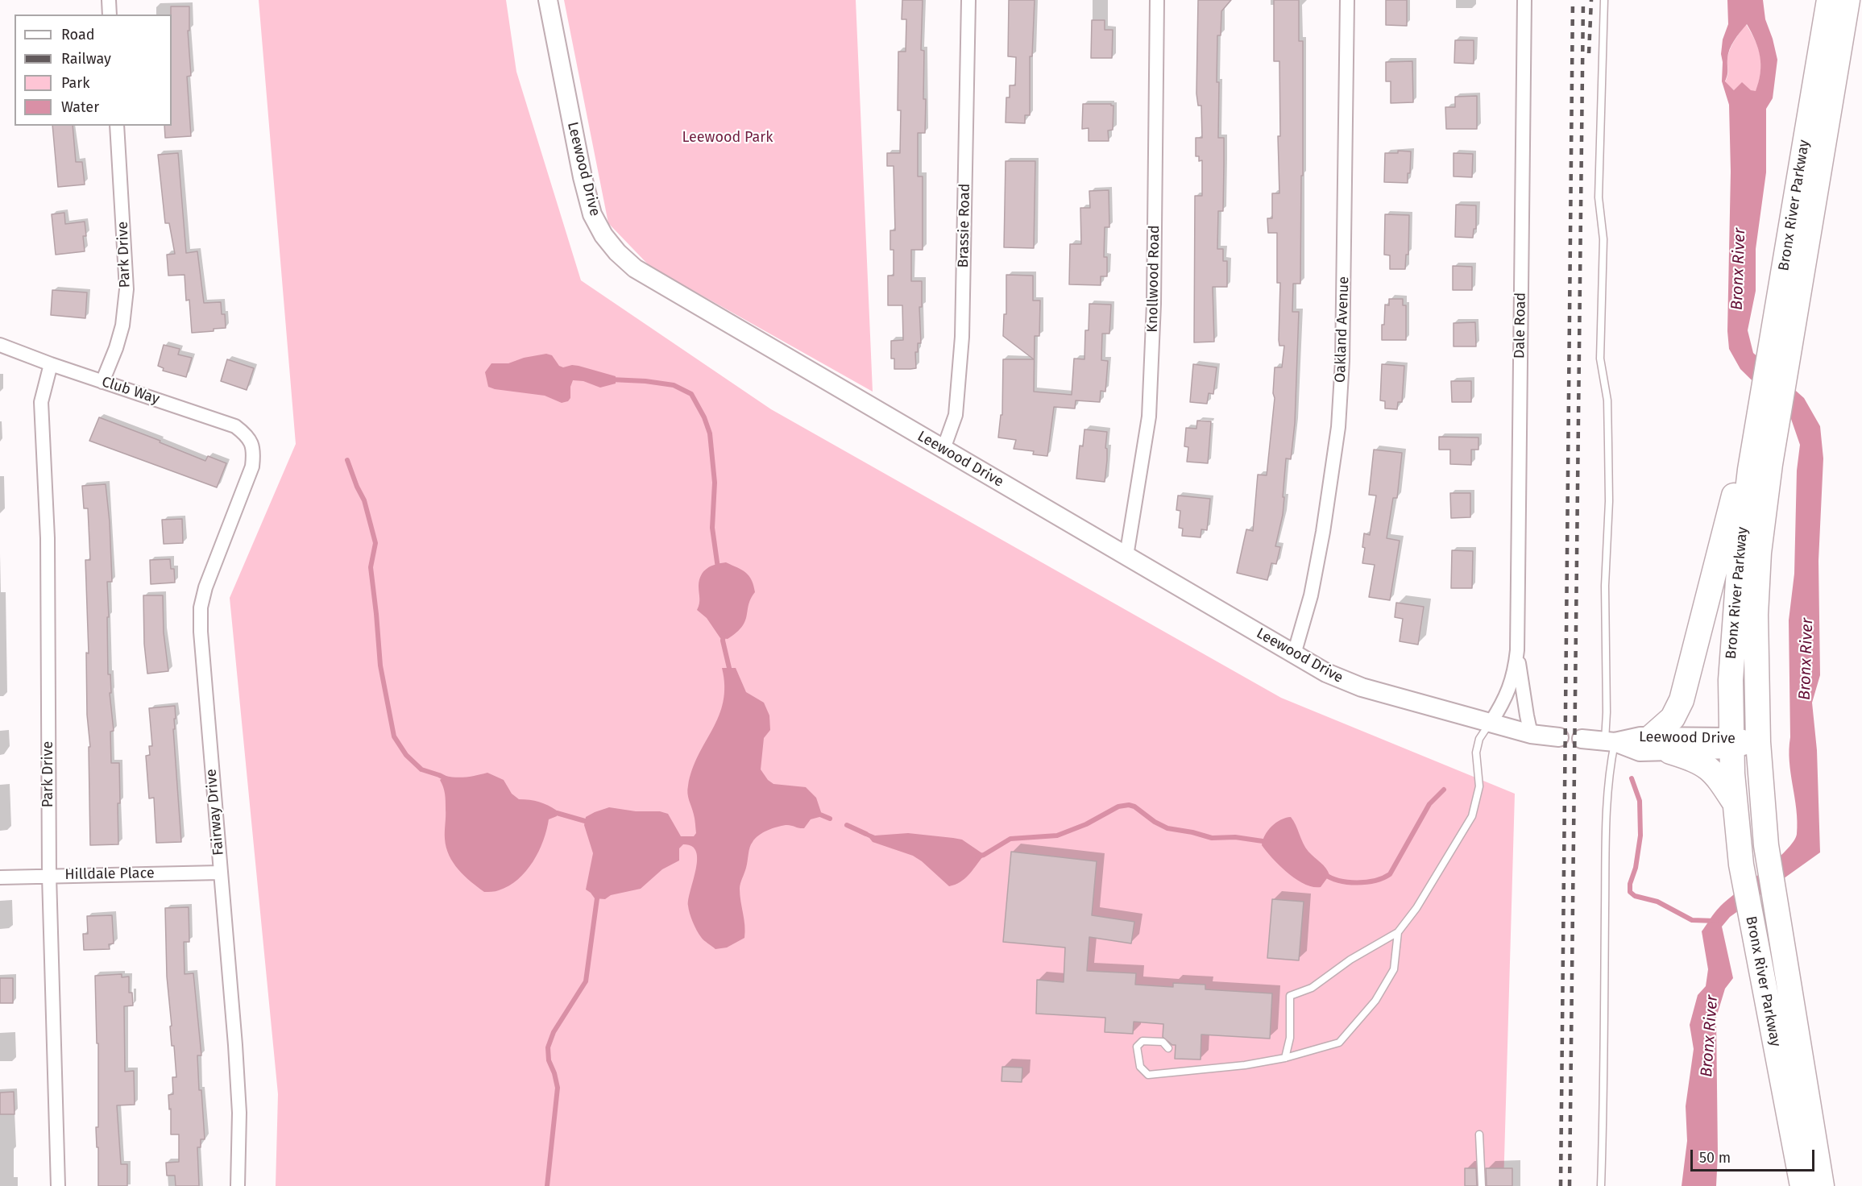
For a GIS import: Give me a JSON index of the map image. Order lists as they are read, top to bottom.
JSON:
{
  "streets": {
    "highway": ["Bronx River Parkway"],
    "street": [
      "Leewood Drive",
      "Brassie Road",
      "Park Drive",
      "Knollwood Road",
      "Dale Road",
      "Oakland Avenue",
      "Club Way",
      "Fairway Drive",
      "Hilldale Place"
    ]
  },
  "crossings": [
    ["Leewood Drive", "Bronx River Parkway"],
    ["Leewood Drive", "Brassie Road"],
    ["Leewood Drive", "Knollwood Road"],
    ["Leewood Drive", "Dale Road"],
    ["Leewood Drive", "Oakland Avenue"],
    ["Park Drive", "Club Way"],
    ["Park Drive", "Hilldale Place"],
    ["Club Way", "Fairway Drive"],
    ["Fairway Drive", "Hilldale Place"]
  ],
  "water": ["Bronx River"],
  "parks": ["Leewood Park"],
  "legend": [
    "Road",
    "Railway",
    "Park",
    "Water"
  ],
  "scale_bar": "50 m"
}
